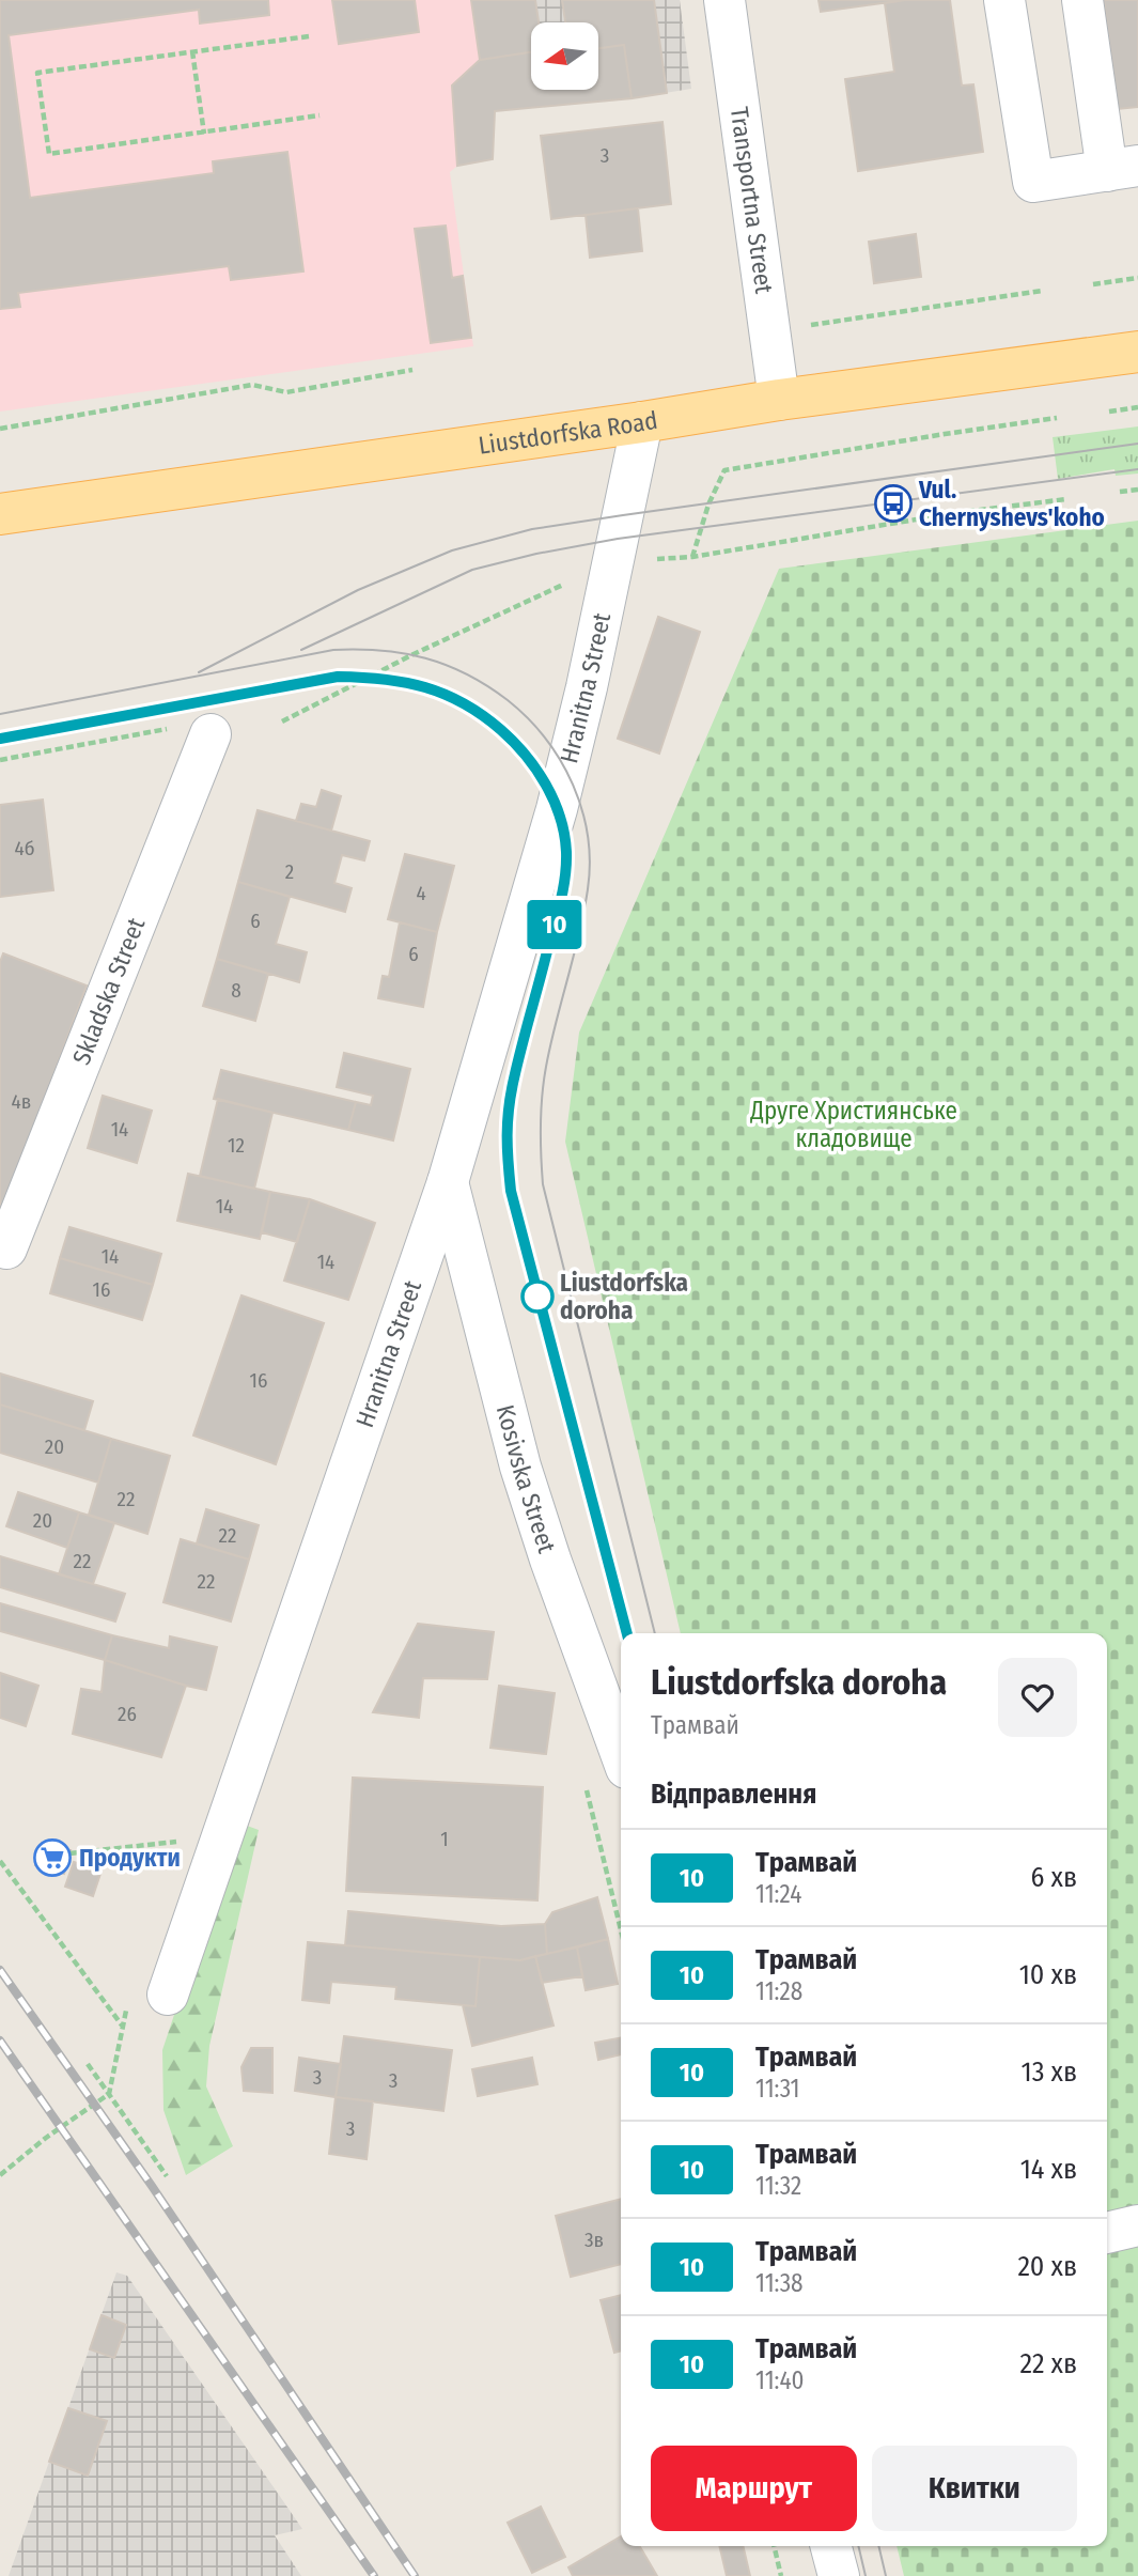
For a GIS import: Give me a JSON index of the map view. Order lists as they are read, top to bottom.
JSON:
{
  "streets": {
    "main road": ["Liustdorfska Road"],
    "street": [
      "Transportna Street",
      "Hranitna Street",
      "Skladska Street",
      "Kosivska Street"
    ]
  },
  "crossings": [
    ["Transportna Street", "Liustdorfska Road"],
    ["Liustdorfska Road", "Hranitna Street"],
    ["Hranitna Street", "Kosivska Street"]
  ],
  "parks": ["Друге Християнське кладовище"],
  "places": {
    "bus stop": ["Vul. Chernyshevs'koho"],
    "other": ["Liustdorfska doroha"],
    "supermarket": ["Продукти"]
  },
  "lines": ["tram line 10"],
  "house_numbers": [
    "3",
    "4б",
    "2",
    "4",
    "6",
    "6",
    "8",
    "4в",
    "14",
    "12",
    "14",
    "14",
    "14",
    "16",
    "16",
    "20",
    "22",
    "20",
    "22",
    "22",
    "22",
    "26",
    "1",
    "3",
    "3",
    "3",
    "3в"
  ],
  "north": "left",
  "page": {
    "on_map": "10",
    "heading": [
      ["Liustdorfska doroha", "Трамвай"],
      "Відправлення"
    ],
    "list": [
      {
        "mark": "10",
        "name": "Трамвай",
        "note": "11:24",
        "value": "6 хв"
      },
      {
        "mark": "10",
        "name": "Трамвай",
        "note": "11:28",
        "value": "10 хв"
      },
      {
        "mark": "10",
        "name": "Трамвай",
        "note": "11:31",
        "value": "13 хв"
      },
      {
        "mark": "10",
        "name": "Трамвай",
        "note": "11:32",
        "value": "14 хв"
      },
      {
        "mark": "10",
        "name": "Трамвай",
        "note": "11:38",
        "value": "20 хв"
      },
      {
        "mark": "10",
        "name": "Трамвай",
        "note": "11:40",
        "value": "22 хв"
      }
    ],
    "buttons": ["Маршрут", "Квитки"]
  }
}
